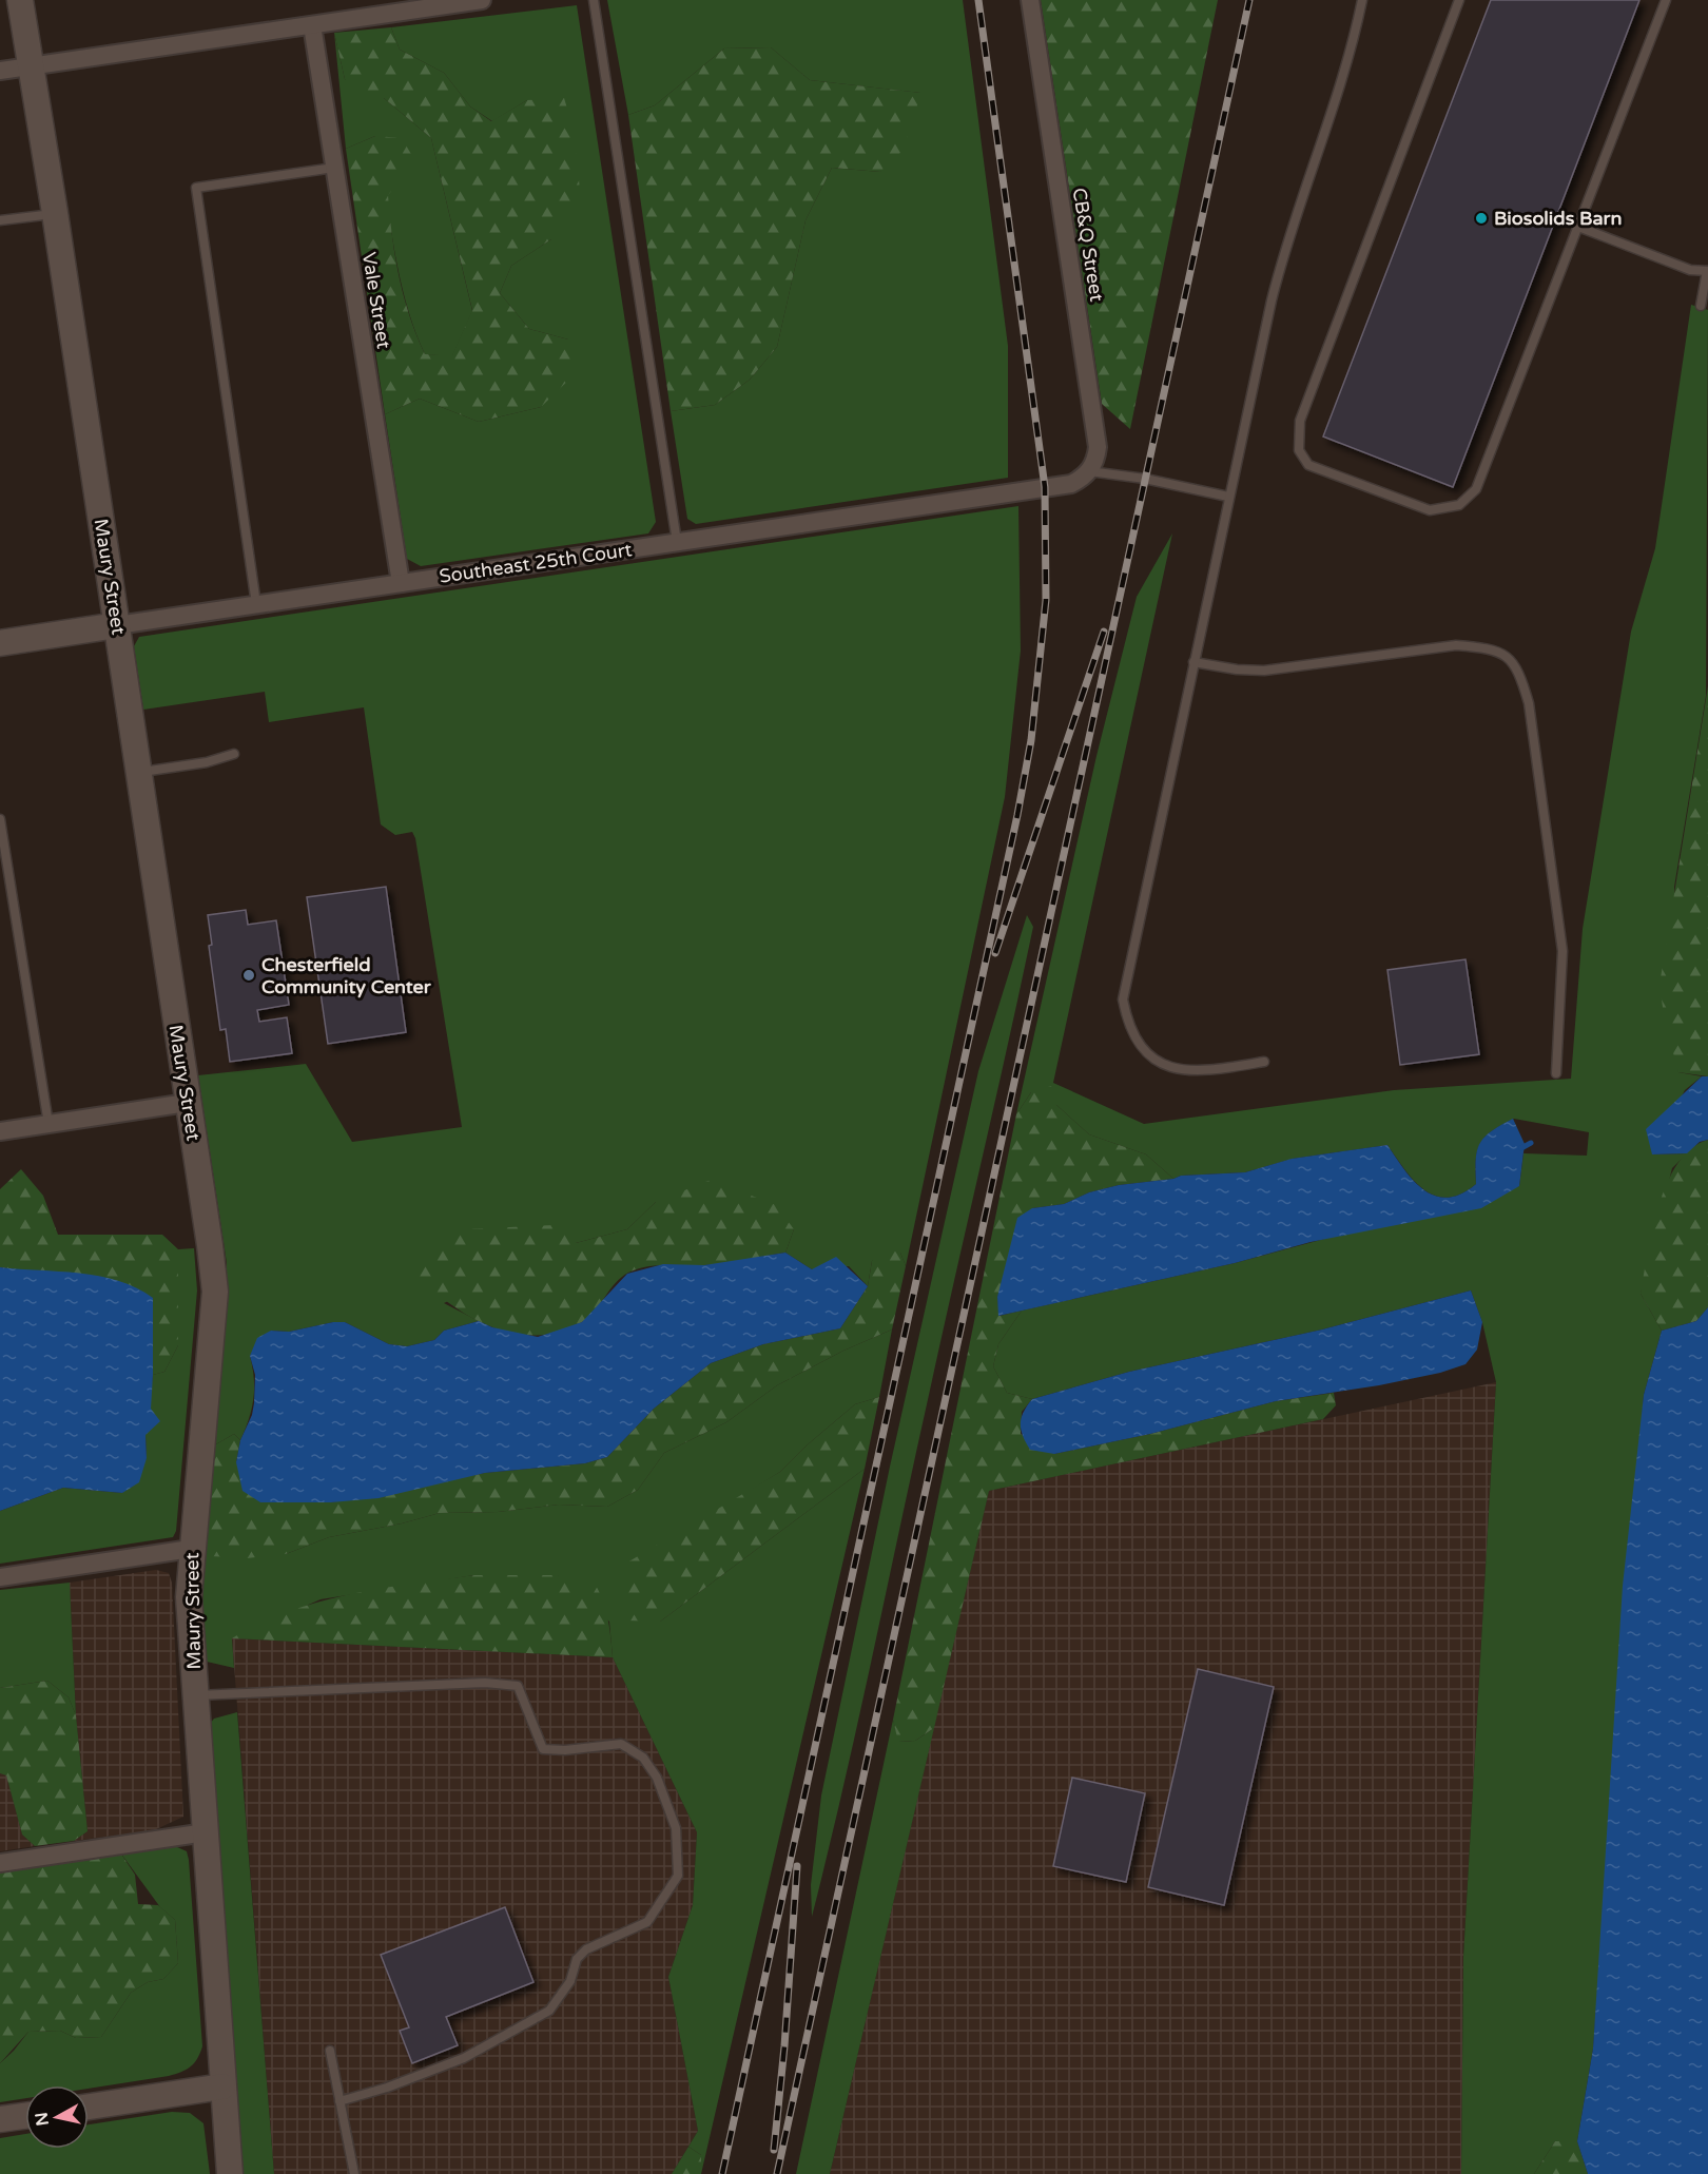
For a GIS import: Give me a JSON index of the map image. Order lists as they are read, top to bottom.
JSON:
{
  "streets": {
    "main road": ["Southeast 25th Court", "Maury Street"],
    "street": ["CB&Q Street", "Vale Street"]
  },
  "crossings": [
    ["CB&Q Street", "Southeast 25th Court"],
    ["Vale Street", "Southeast 25th Court"],
    ["Southeast 25th Court", "Maury Street"]
  ],
  "places": ["Biosolids Barn", "Chesterfield Community Center"],
  "north": "left"
}
